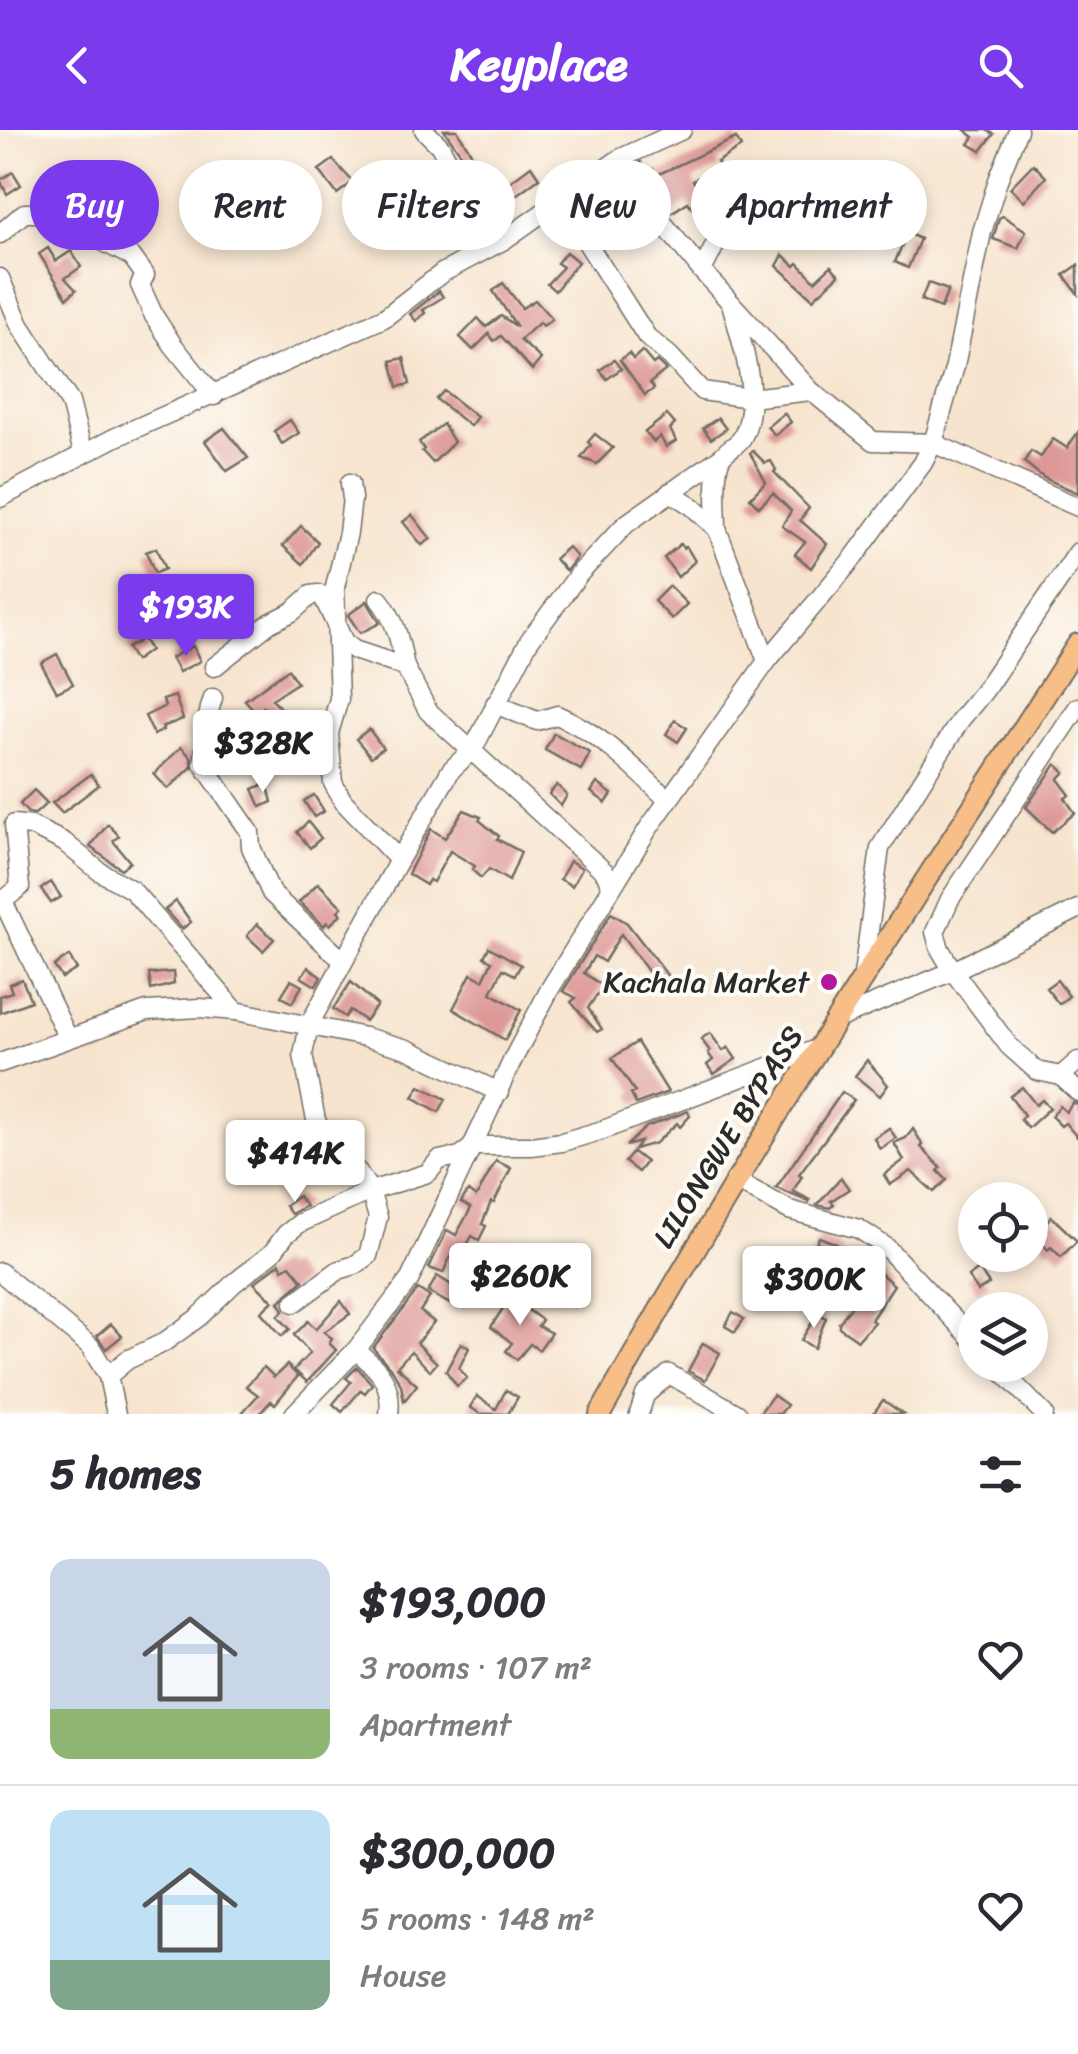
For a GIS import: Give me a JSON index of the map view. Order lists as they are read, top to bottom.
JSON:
{
  "streets": {
    "main road": ["LILONGWE BYPASS"]
  },
  "places": ["Kachala Market"],
  "page": {
    "header": "Keyplace",
    "chip": [
      "Buy",
      "Rent",
      "Filters",
      "New",
      "Apartment"
    ],
    "price": [
      "$193K",
      "$328K",
      "$414K",
      "$260K",
      "$300K"
    ],
    "heading": "5 homes",
    "list": [
      {
        "name": "$193,000",
        "note": "3 rooms · 107 m² · Apartment"
      },
      {
        "name": "$300,000",
        "note": "5 rooms · 148 m² · House"
      }
    ]
  }
}
